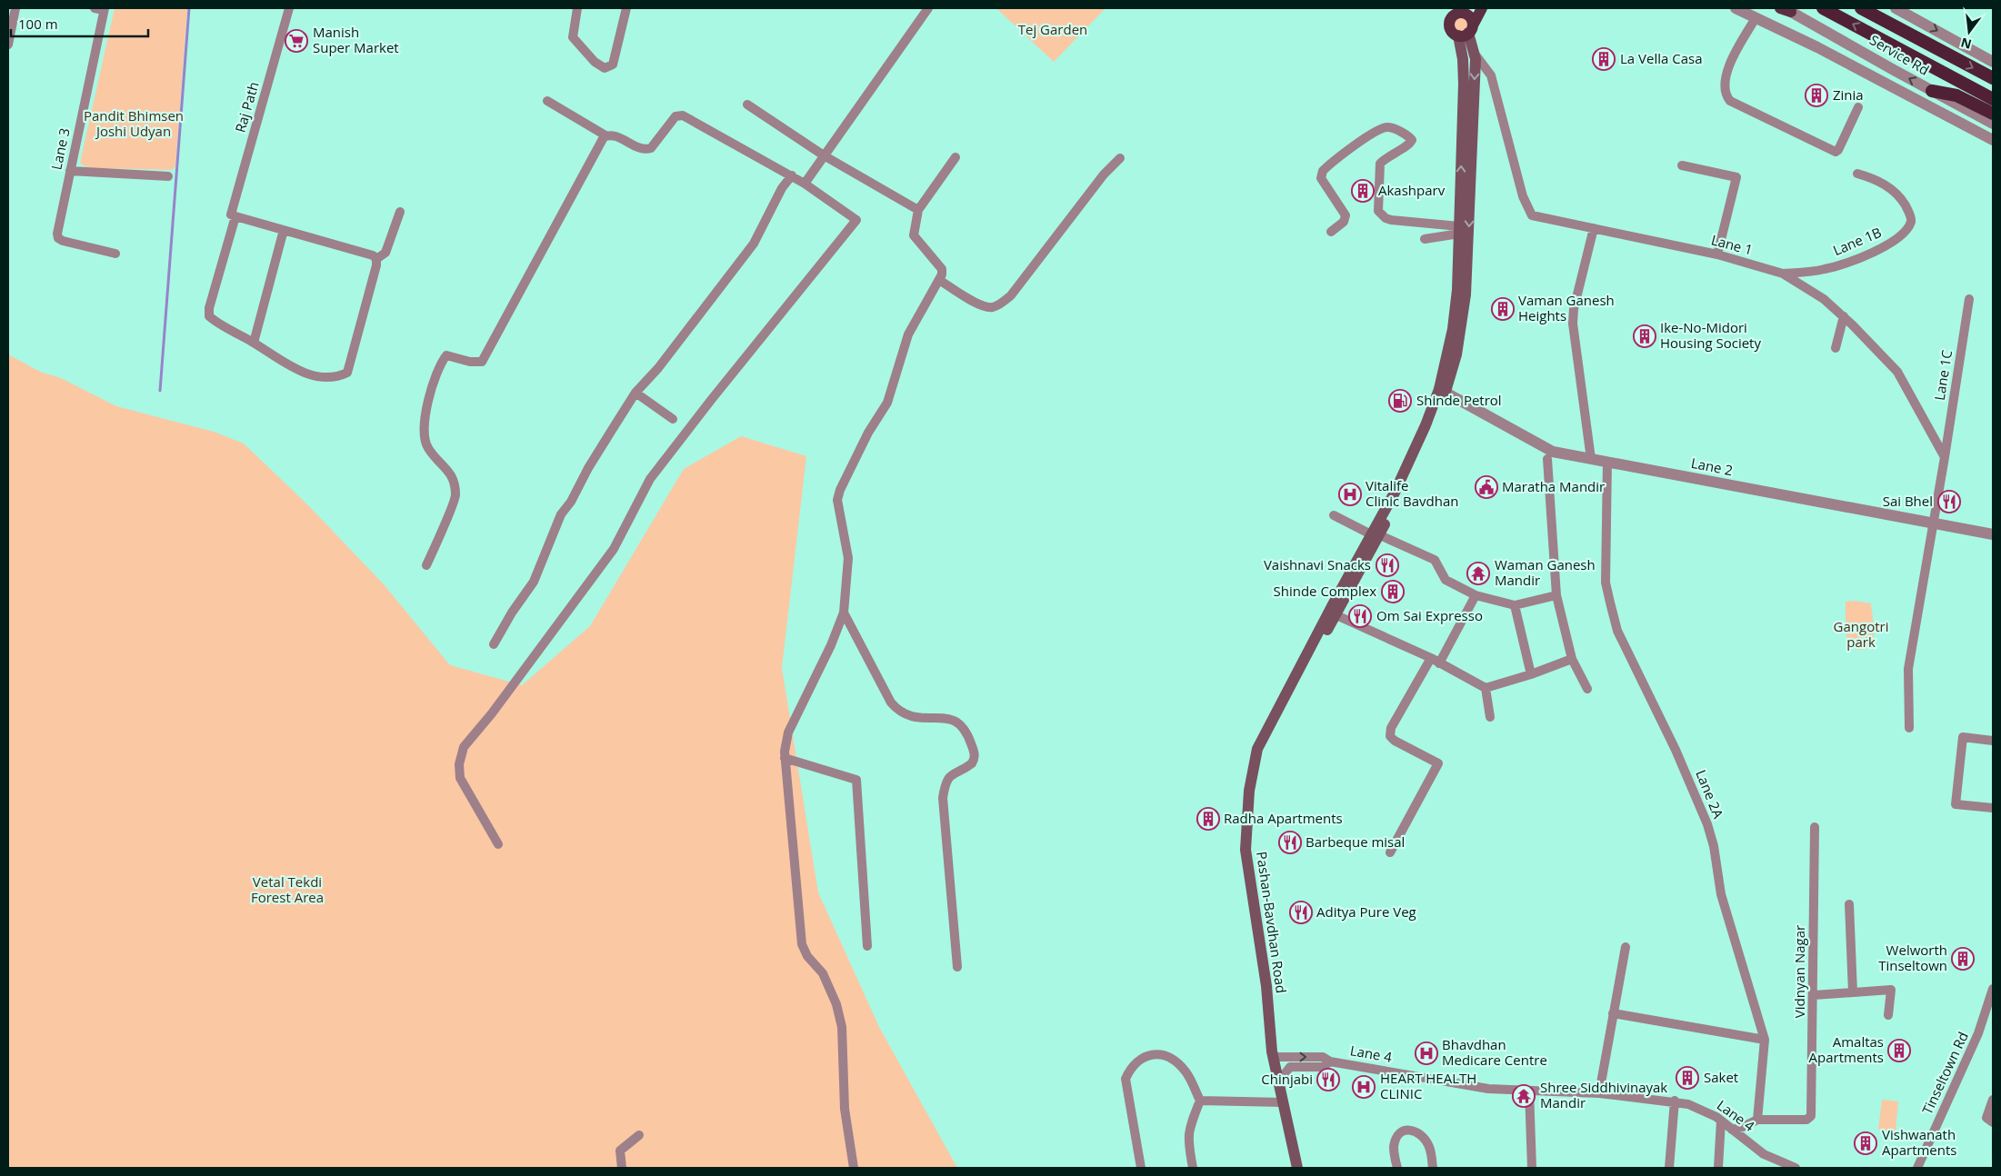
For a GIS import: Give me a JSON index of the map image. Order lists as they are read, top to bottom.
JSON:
{
  "streets": {
    "main road": ["Pashan-Bavdhan Road"],
    "street": [
      "Service Rd",
      "Raj Path",
      "Lane 3",
      "Lane 1B",
      "Lane 1",
      "Lane 1C",
      "Lane 2",
      "Lane 2A",
      "Vidnyan Nagar",
      "Lane 4",
      "Tinseltown Rd"
    ]
  },
  "crossings": [
    ["Lane 1B", "Lane 1"],
    ["Lane 1", "Lane 1C"],
    ["Lane 1", "Pashan-Bavdhan Road"],
    ["Lane 2", "Lane 2A"],
    ["Lane 2", "Pashan-Bavdhan Road"],
    ["Lane 2A", "Vidnyan Nagar"],
    ["Pashan-Bavdhan Road", "Lane 4"]
  ],
  "parks": [
    "Tej Garden",
    "Pandit Bhimsen Joshi Udyan",
    "Gangotri park",
    "Vetal Tekdi Forest Area"
  ],
  "places": {
    "supermarket": ["Manish Super Market"],
    "building": [
      "La Vella Casa",
      "Zinia",
      "Akashparv",
      "Vaman Ganesh Heights",
      "Ike-No-Midori Housing Society",
      "Shinde Complex",
      "Radha Apartments",
      "Welworth Tinseltown",
      "Amaltas Apartments",
      "Saket",
      "Vishwanath Apartments"
    ],
    "fuel station": ["Shinde Petrol"],
    "public building": ["Maratha Mandir"],
    "hospital": ["Vitalife Clinic Bavdhan", "Bhavdhan Medicare Centre", "HEART HEALTH CLINIC"],
    "restaurant": [
      "Sai Bhel",
      "Vaishnavi Snacks",
      "Om Sai Expresso",
      "Barbeque misal",
      "Aditya Pure Veg",
      "Chinjabi"
    ],
    "temple": ["Waman Ganesh Mandir", "Shree Siddhivinayak Mandir"]
  },
  "scale_bar": "100 m",
  "north": "bottom"
}
